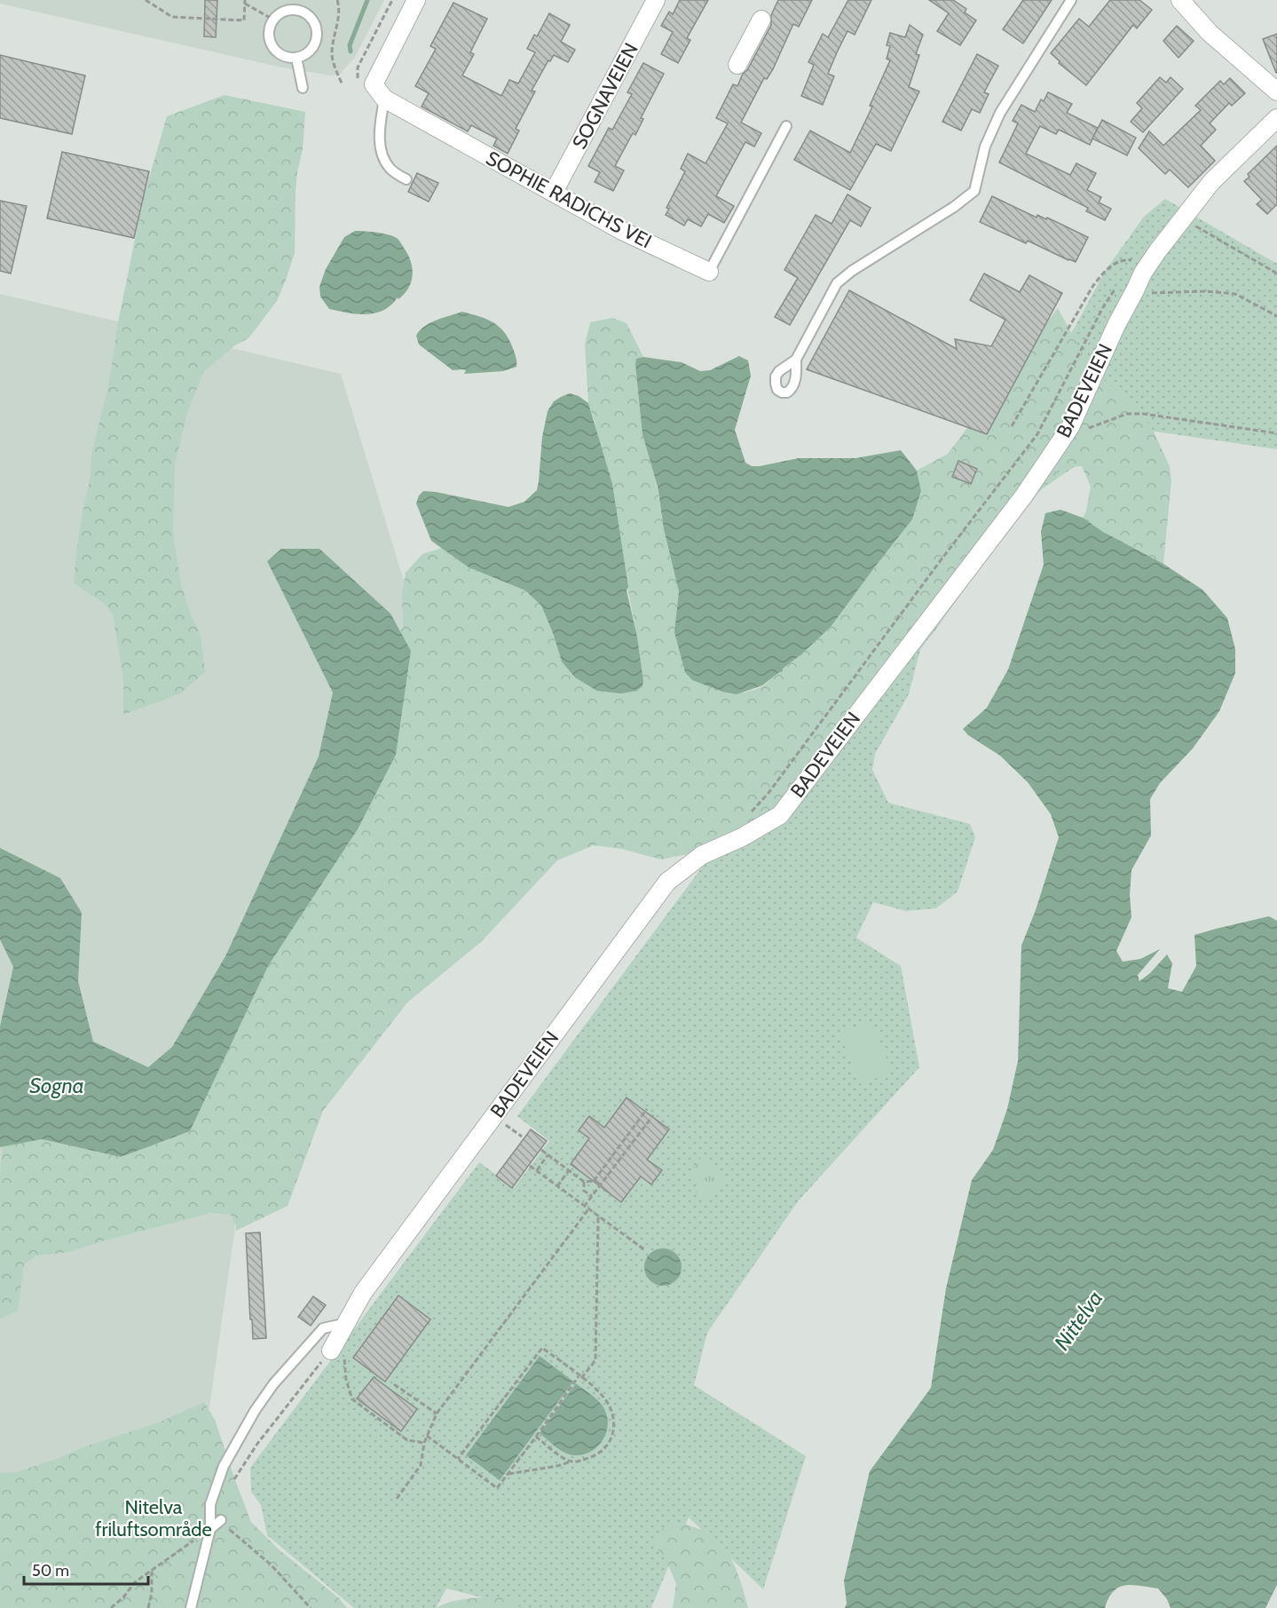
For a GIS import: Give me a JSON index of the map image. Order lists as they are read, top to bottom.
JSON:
{
  "streets": {
    "street": ["SOGNAVEIEN", "SOPHIE RADICHS VEI", "BADEVEIEN"]
  },
  "crossings": [
    ["SOGNAVEIEN", "SOPHIE RADICHS VEI"]
  ],
  "water": ["Sogna", "Nittelva"],
  "parks": ["Nitelva friluftsområde"],
  "scale_bar": "50 m"
}
